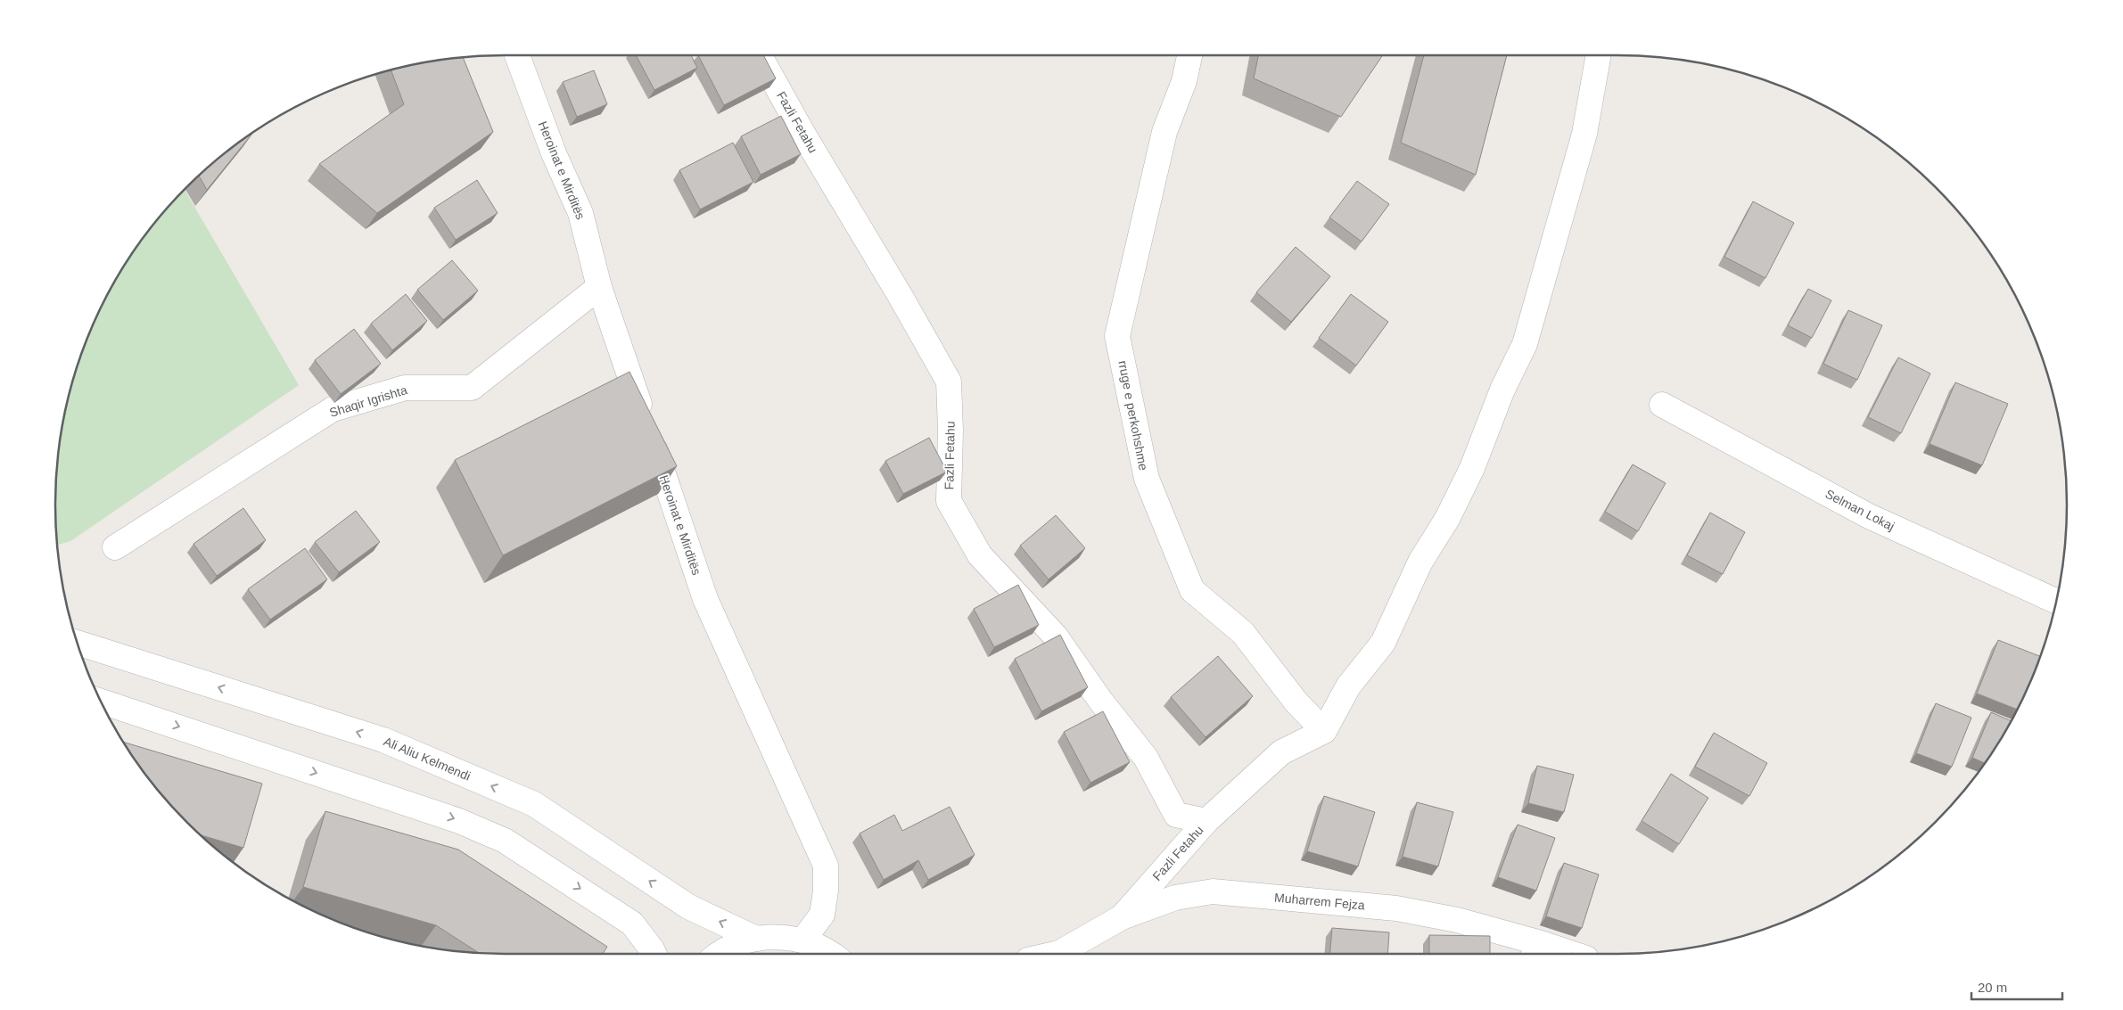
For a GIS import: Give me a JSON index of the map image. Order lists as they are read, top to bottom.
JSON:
{
  "streets": {
    "street": [
      "Fazli Fetahu",
      "Heroinat e Mirditës",
      "Shaqir Igrishta",
      "rruge e perkohshme",
      "Selman Lokaj",
      "Ali Aliu Kelmendi",
      "Muharrem Fejza"
    ]
  },
  "crossings": [
    ["Fazli Fetahu", "Muharrem Fejza"],
    ["Heroinat e Mirditës", "Shaqir Igrishta"]
  ],
  "scale_bar": "20 m"
}
